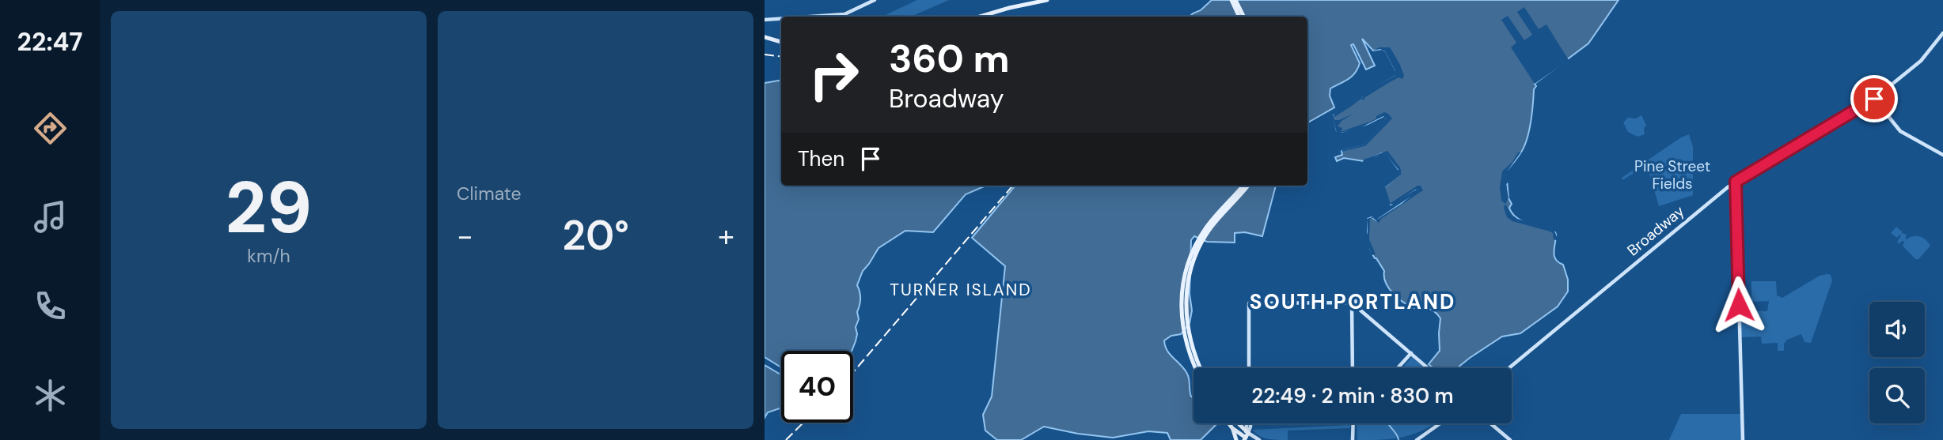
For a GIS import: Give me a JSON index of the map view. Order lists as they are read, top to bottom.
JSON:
{
  "streets": {
    "street": ["Broadway"]
  },
  "districts": ["TURNER ISLAND", "SOUTH PORTLAND"],
  "parks": ["Pine Street Fields"],
  "page": {
    "tabs": "22:47",
    "tile": [
      ["29", "km/h"],
      "Climate"
    ],
    "turn": ["360 m", "Broadway"],
    "then": "Then",
    "heat": ["−", "20°", "+"],
    "limit": "40",
    "trip": "22:49 · 2 min · 830 m"
  }
}
